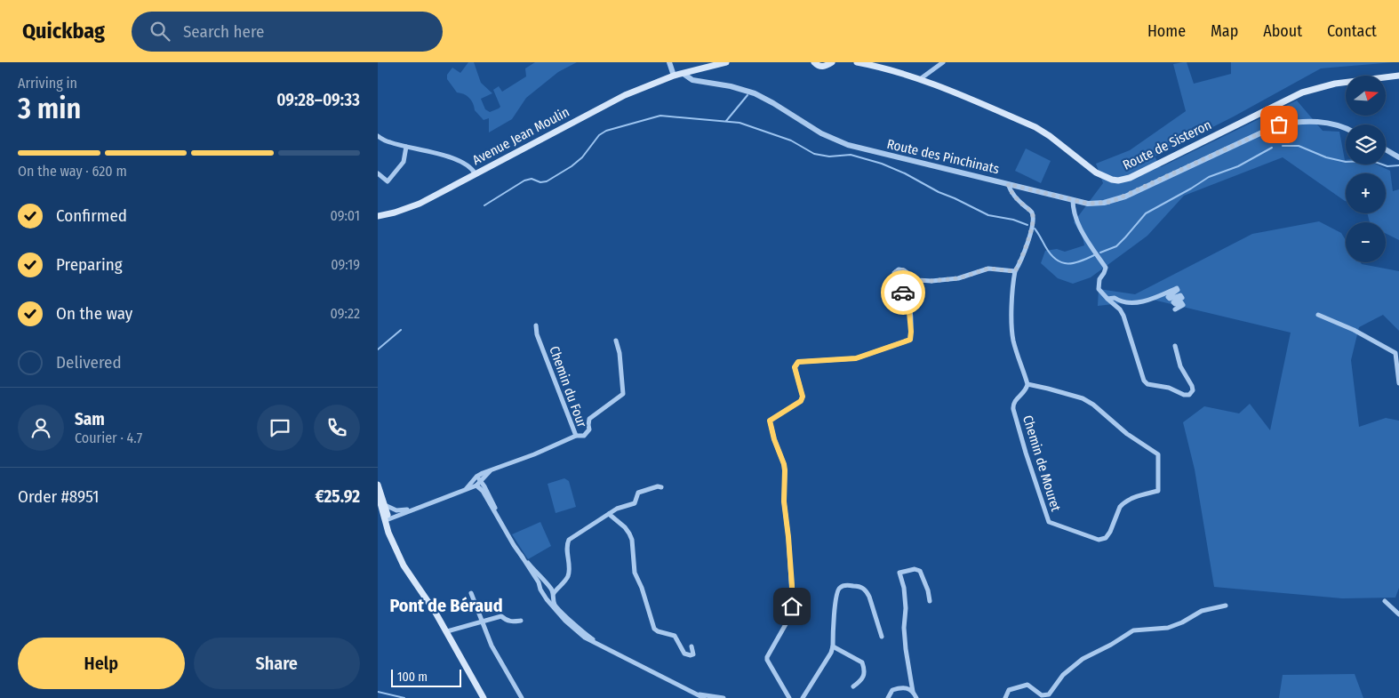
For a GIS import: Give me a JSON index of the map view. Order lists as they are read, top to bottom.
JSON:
{
  "streets": {
    "main road": ["Avenue Jean Moulin", "Route de Sisteron"],
    "street": ["Route des Pinchinats", "Chemin du Four", "Chemin de Mouret"]
  },
  "districts": ["Pont de Béraud"],
  "scale_bar": "100 m",
  "north": "right",
  "page": {
    "header": "Quickbag",
    "search": "Search here",
    "nav": [
      "Home",
      "Map",
      "About",
      "Contact"
    ],
    "heading": ["3 min", "Arriving in", "09:28–09:33"],
    "panel": [
      "Sam",
      "Courier · 4.7",
      "Order #8951",
      "€25.92"
    ],
    "map_buttons": ["+", "−"],
    "bar": "On the way · 620 m",
    "list": [
      ["Confirmed", "09:01"],
      ["Preparing", "09:19"],
      ["On the way", "09:22"],
      "Delivered"
    ],
    "buttons": ["Help", "Share"],
    "scale": "100 m"
  }
}
